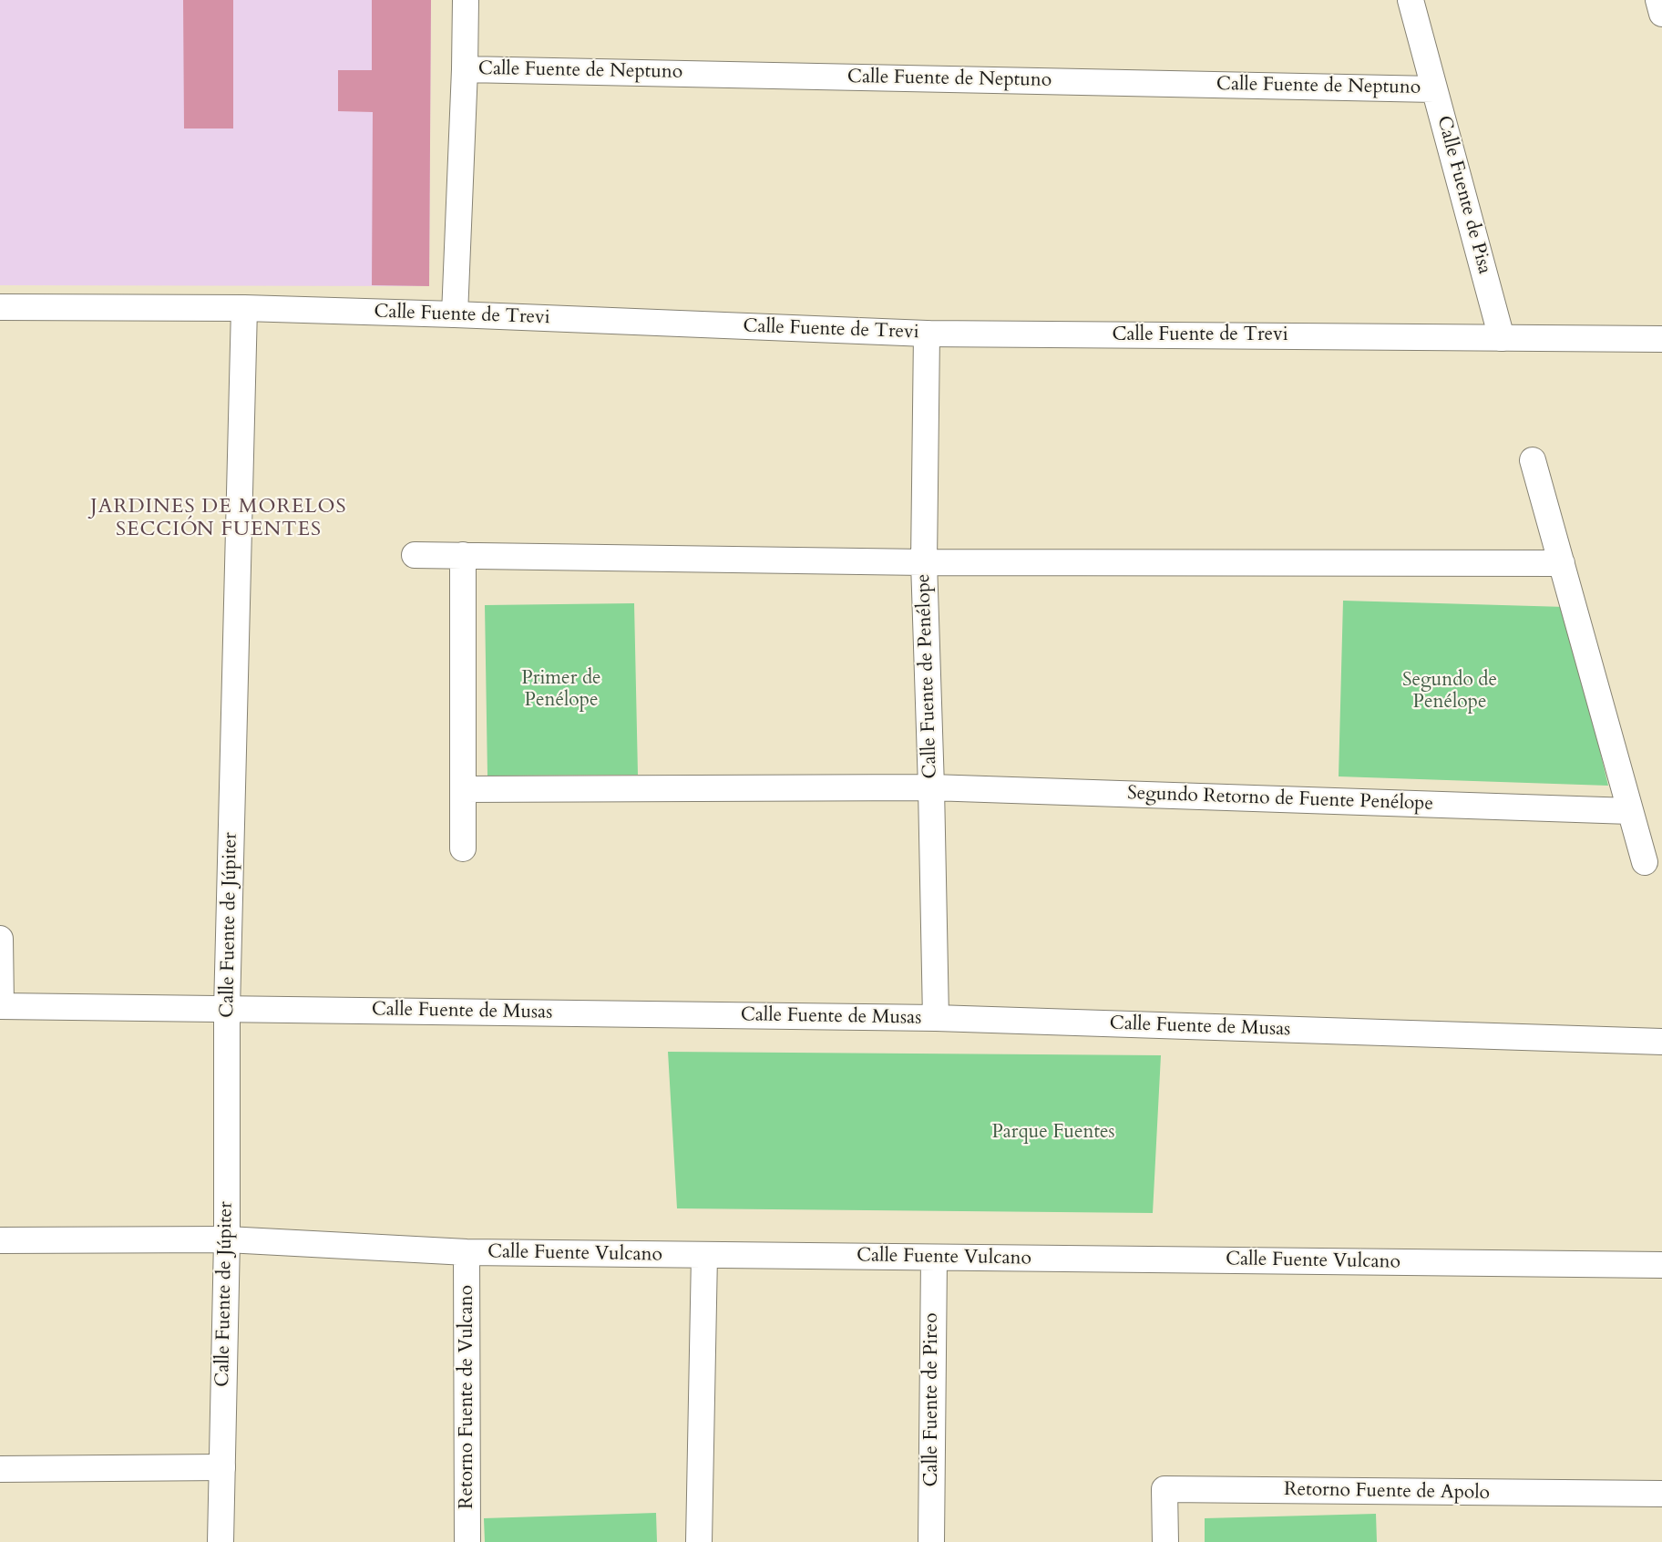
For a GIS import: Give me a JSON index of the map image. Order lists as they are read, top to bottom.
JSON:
{
  "streets": {
    "street": [
      "Calle Fuente de Neptuno",
      "Calle Fuente de Pisa",
      "Calle Fuente de Trevi",
      "Calle Fuente de Penélope",
      "Segundo Retorno de Fuente Penélope",
      "Calle Fuente de Júpiter",
      "Calle Fuente de Musas",
      "Calle Fuente Vulcano",
      "Retorno Fuente de Vulcano",
      "Calle Fuente de Pireo",
      "Retorno Fuente de Apolo"
    ]
  },
  "crossings": [
    ["Calle Fuente de Neptuno", "Calle Fuente de Pisa"],
    ["Calle Fuente de Pisa", "Calle Fuente de Trevi"],
    ["Calle Fuente de Trevi", "Calle Fuente de Penélope"],
    ["Calle Fuente de Trevi", "Calle Fuente de Júpiter"],
    ["Calle Fuente de Penélope", "Segundo Retorno de Fuente Penélope"],
    ["Calle Fuente de Penélope", "Calle Fuente de Musas"],
    ["Calle Fuente de Júpiter", "Calle Fuente de Musas"],
    ["Calle Fuente de Júpiter", "Calle Fuente Vulcano"],
    ["Calle Fuente Vulcano", "Retorno Fuente de Vulcano"],
    ["Calle Fuente Vulcano", "Calle Fuente de Pireo"]
  ],
  "districts": ["JARDINES DE MORELOS SECCIÓN FUENTES"],
  "parks": ["Primer de Penélope", "Segundo de Penélope", "Parque Fuentes"]
}
